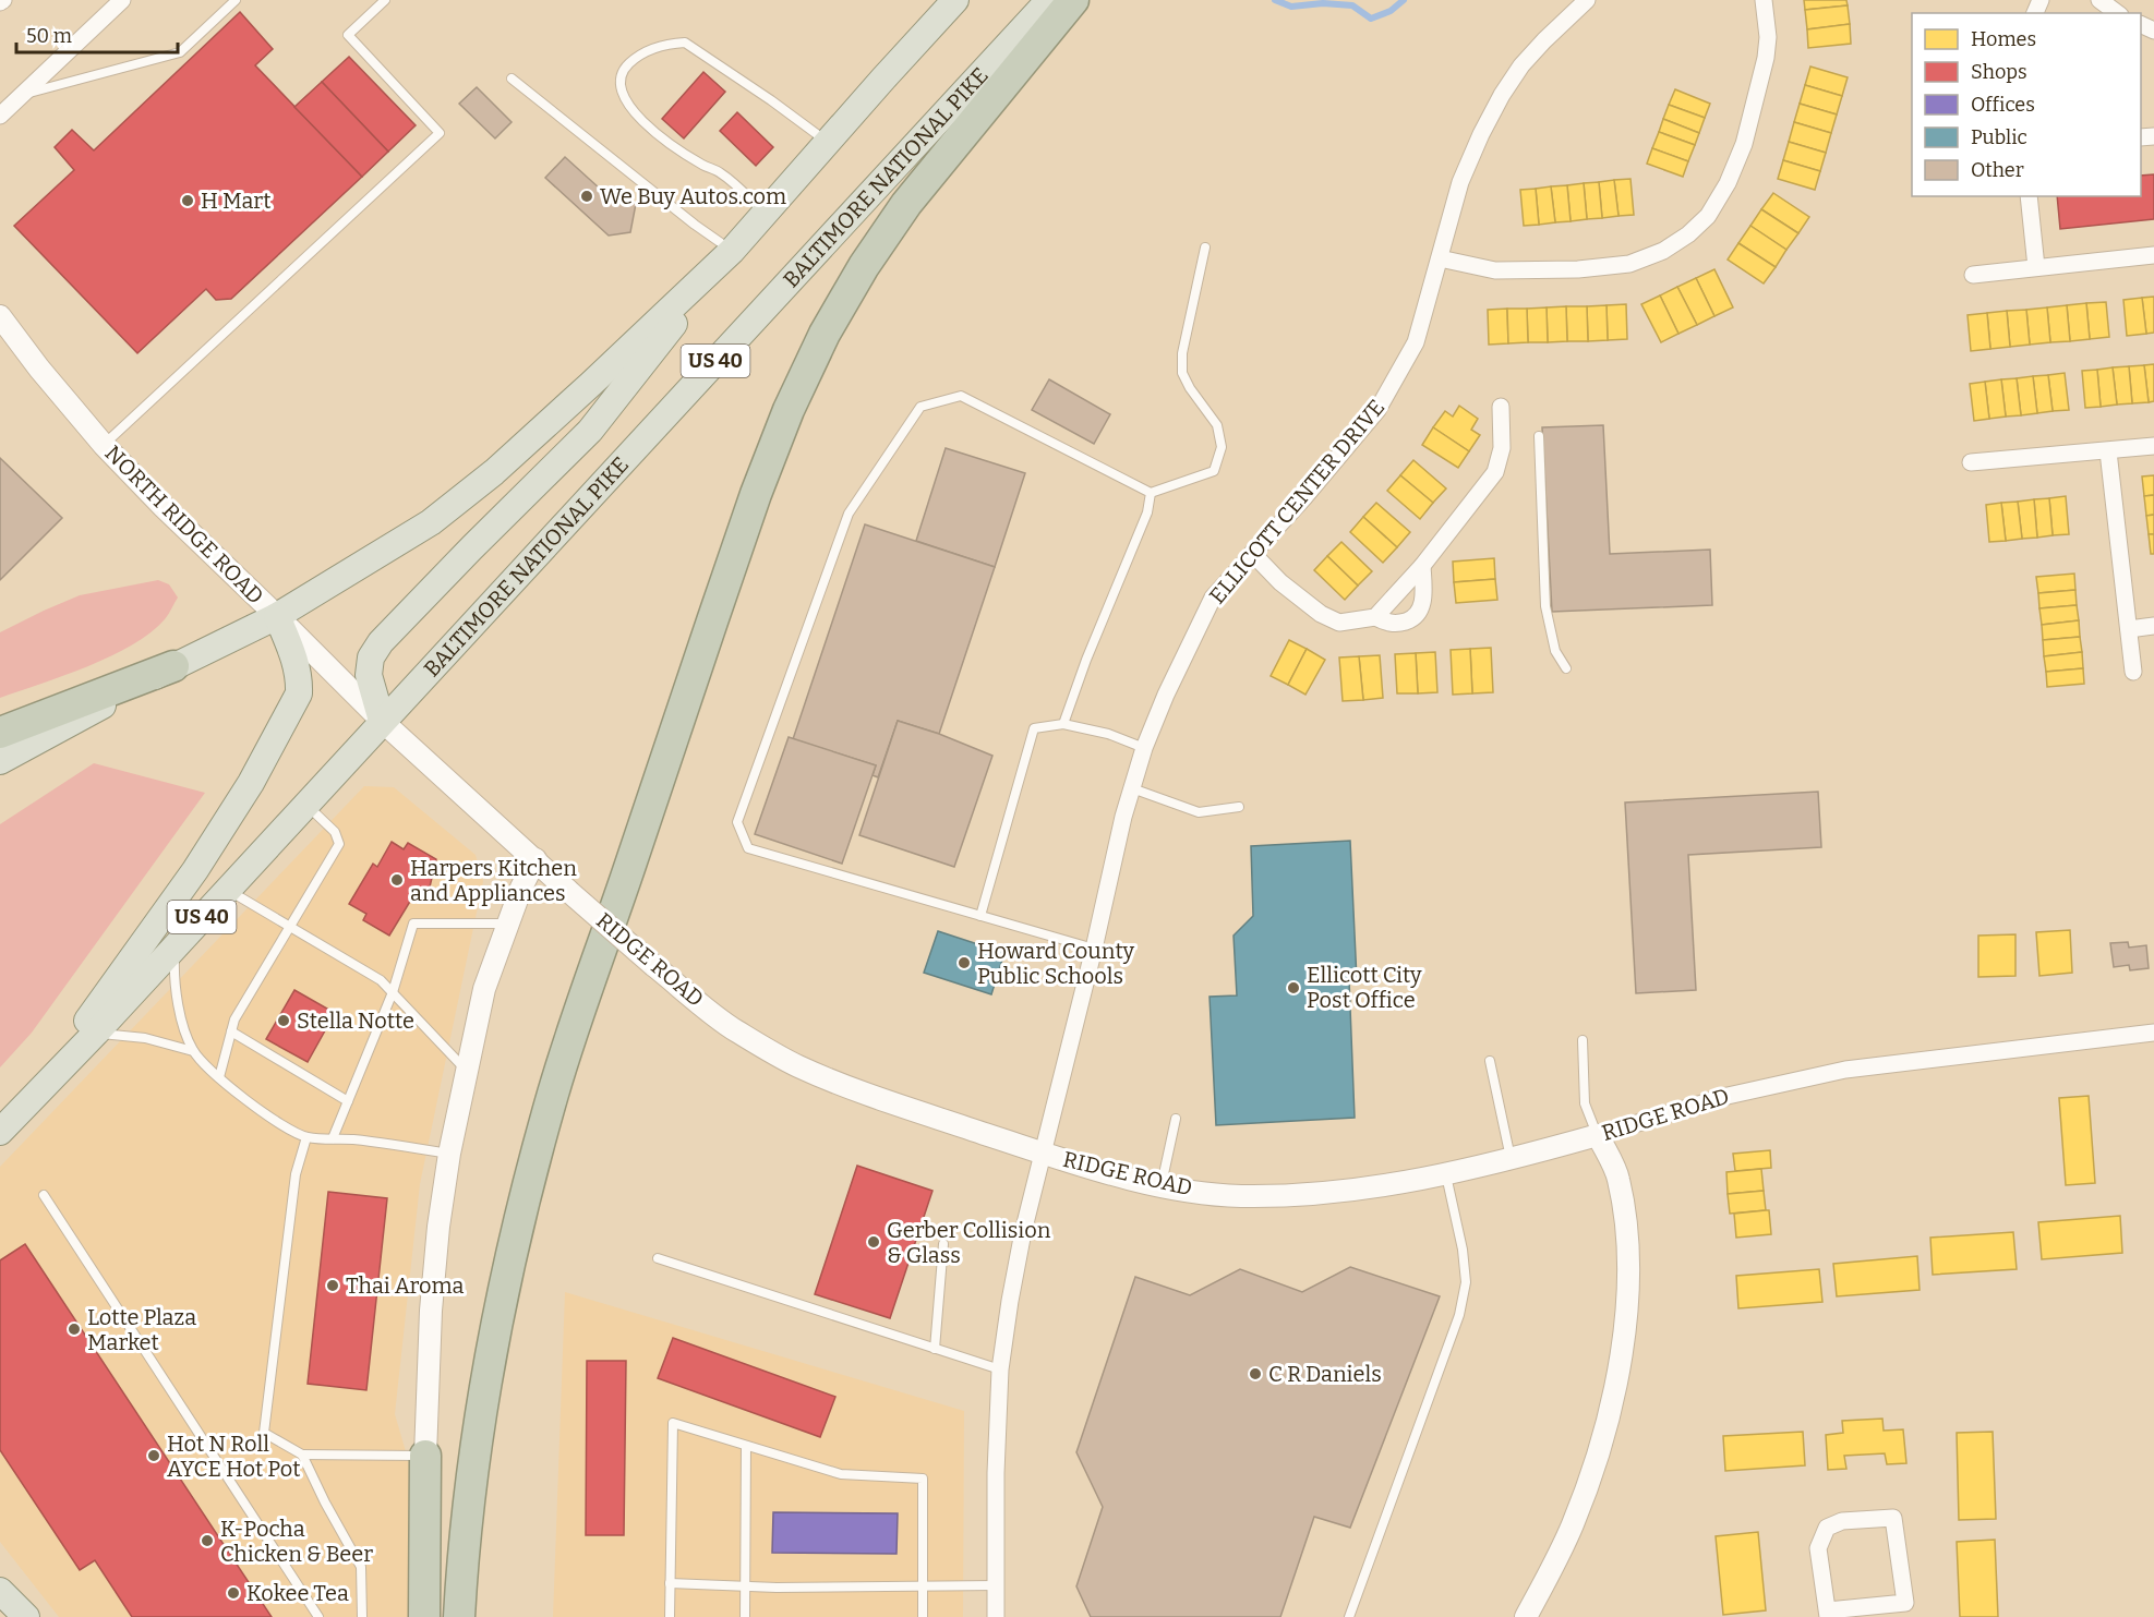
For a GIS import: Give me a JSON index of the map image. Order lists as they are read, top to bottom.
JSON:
{
  "streets": {
    "main road": ["BALTIMORE NATIONAL PIKE", "US 40"],
    "street": ["ELLICOTT CENTER DRIVE", "NORTH RIDGE ROAD", "RIDGE ROAD"]
  },
  "crossings": [
    ["BALTIMORE NATIONAL PIKE", "NORTH RIDGE ROAD"],
    ["BALTIMORE NATIONAL PIKE", "RIDGE ROAD"],
    ["ELLICOTT CENTER DRIVE", "RIDGE ROAD"],
    ["NORTH RIDGE ROAD", "RIDGE ROAD"]
  ],
  "places": [
    "We Buy Autos.com",
    "H Mart",
    "Harpers Kitchen and Appliances",
    "Howard County Public Schools",
    "Ellicott City Post Office",
    "Stella Notte",
    "Gerber Collision & Glass",
    "Thai Aroma",
    "Lotte Plaza Market",
    "C R Daniels",
    "Hot N Roll AYCE Hot Pot",
    "K-Pocha Chicken & Beer",
    "Kokee Tea"
  ],
  "legend": [
    "Homes",
    "Shops",
    "Offices",
    "Public",
    "Other"
  ],
  "scale_bar": "50 m"
}
